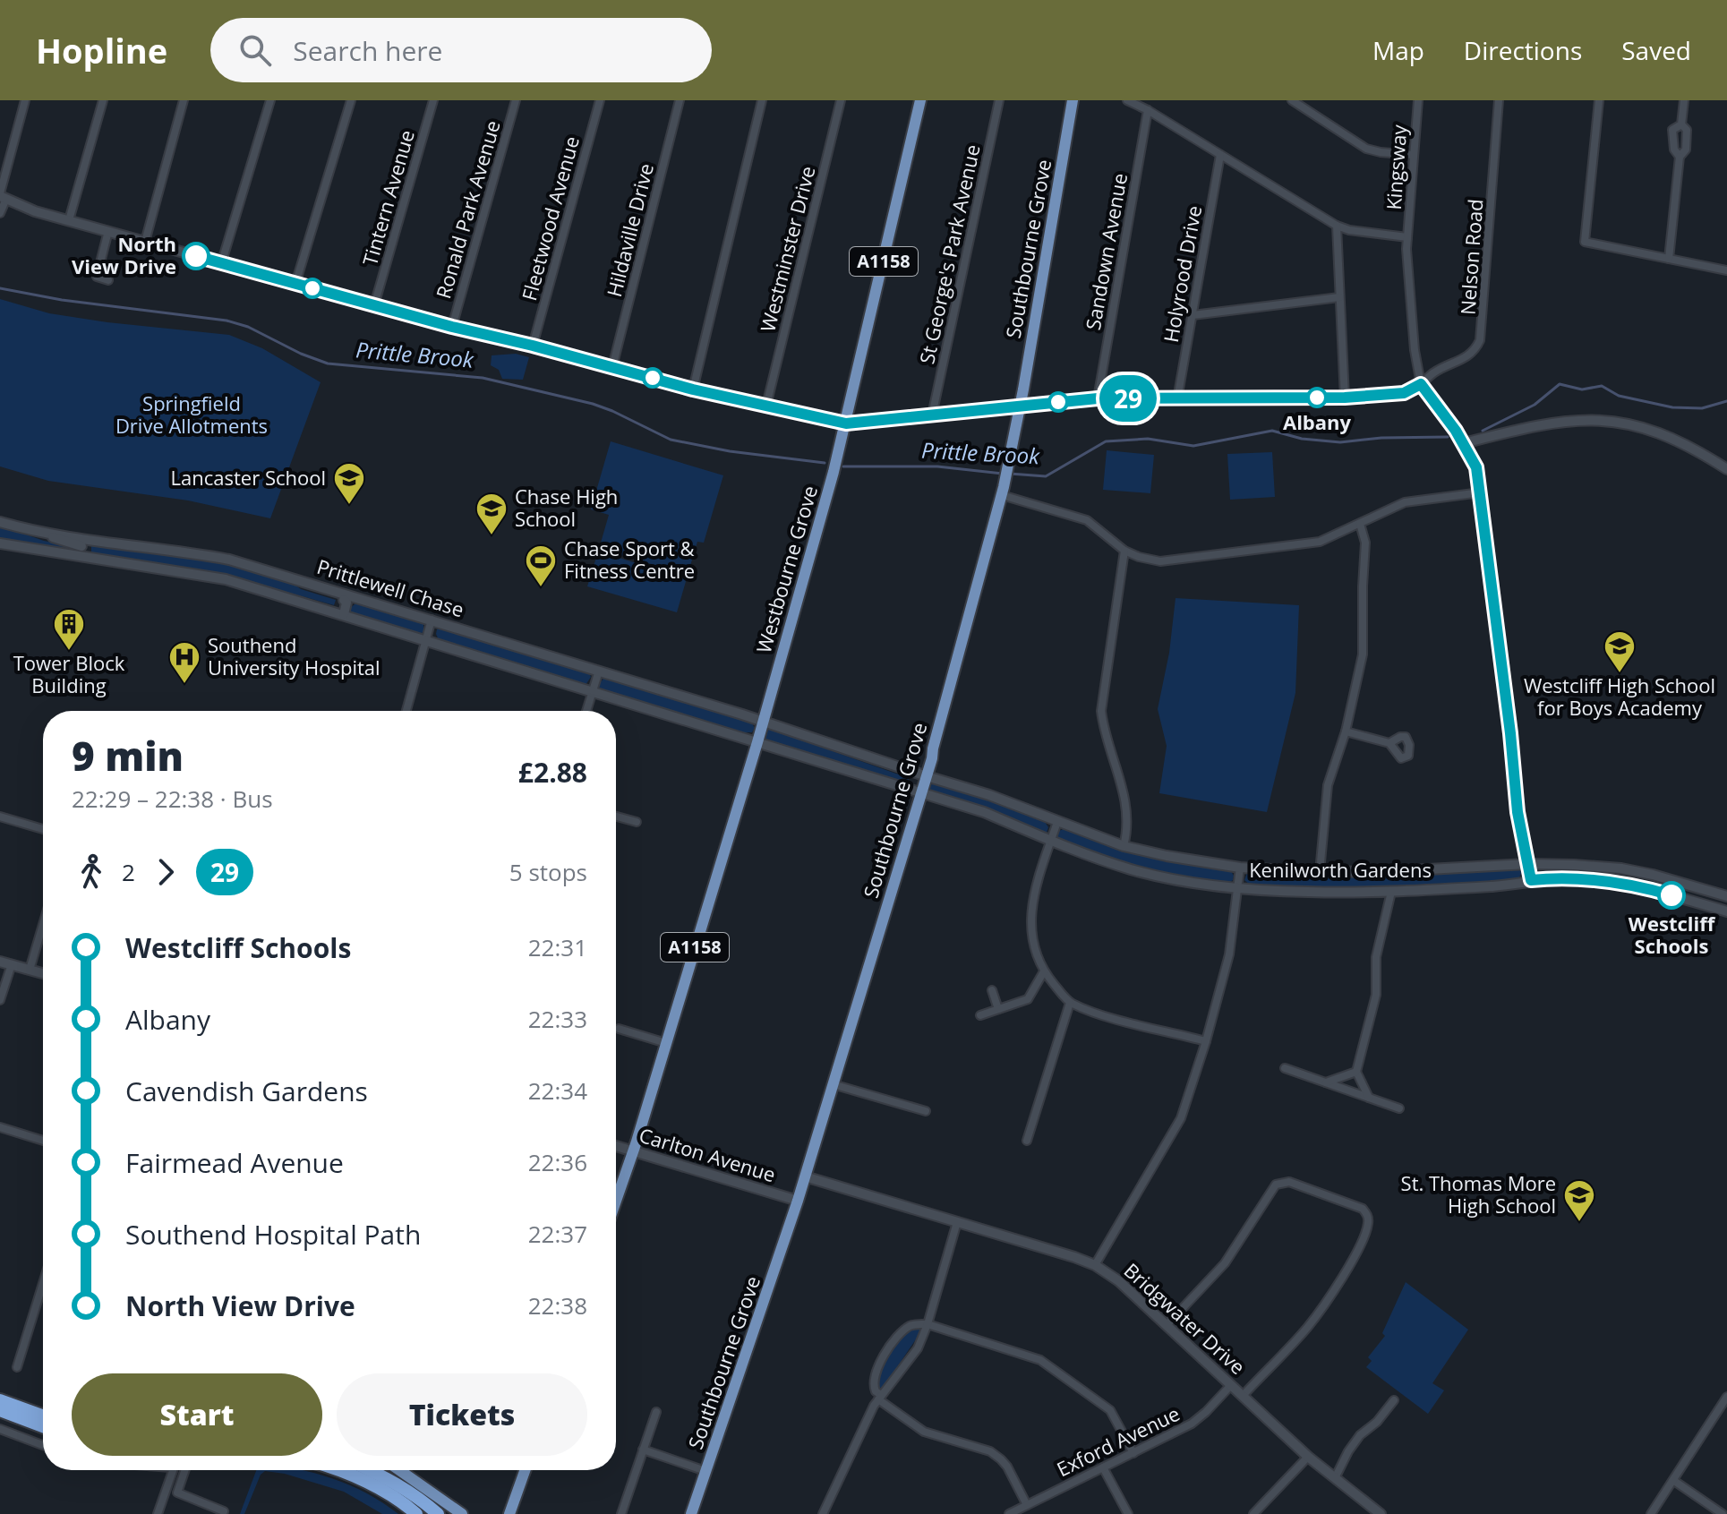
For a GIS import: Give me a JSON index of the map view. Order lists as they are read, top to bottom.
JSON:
{
  "streets": {
    "main road": ["Southbourne Grove", "A1158", "Westbourne Grove"],
    "street": [
      "Kingsway",
      "Tintern Avenue",
      "Ronald Park Avenue",
      "Fleetwood Avenue",
      "Hildaville Drive",
      "Westminster Drive",
      "Sandown Avenue",
      "St George's Park Avenue",
      "Nelson Road",
      "Holyrood Drive",
      "Prittlewell Chase",
      "Kenilworth Gardens",
      "Carlton Avenue",
      "Bridgwater Drive",
      "Exford Avenue"
    ]
  },
  "crossings": [
    ["Kingsway", "Nelson Road"],
    ["Southbourne Grove", "Kenilworth Gardens"],
    ["Southbourne Grove", "Carlton Avenue"],
    ["Southbourne Grove", "Bridgwater Drive"],
    ["Westbourne Grove", "Prittlewell Chase"],
    ["Westbourne Grove", "Kenilworth Gardens"],
    ["Westbourne Grove", "Carlton Avenue"],
    ["Prittlewell Chase", "Kenilworth Gardens"],
    ["Bridgwater Drive", "Exford Avenue"]
  ],
  "water": ["Prittle Brook"],
  "parks": ["Springfield Drive Allotments"],
  "places": {
    "other": ["North View Drive", "Albany", "Westcliff Schools"],
    "school or university": [
      "Lancaster School",
      "Chase High School",
      "Westcliff High School for Boys Academy",
      "St. Thomas More High School"
    ],
    "sports": ["Chase Sport & Fitness Centre"],
    "building": ["Tower Block Building"],
    "hospital": ["Southend University Hospital"]
  },
  "lines": ["bus line 29"],
  "page": {
    "header": "Hopline",
    "search": "Search here",
    "nav": ["Map", "Directions", "Saved"],
    "on_map": "29",
    "heading": ["9 min", "22:29 – 22:38 · Bus", "£2.88"],
    "legs": ["2", "29", "5 stops"],
    "list": [
      {
        "name": "Westcliff Schools",
        "value": "22:31"
      },
      {
        "name": "Albany",
        "value": "22:33"
      },
      {
        "name": "Cavendish Gardens",
        "value": "22:34"
      },
      {
        "name": "Fairmead Avenue",
        "value": "22:36"
      },
      {
        "name": "Southend Hospital Path",
        "value": "22:37"
      },
      {
        "name": "North View Drive",
        "value": "22:38"
      }
    ],
    "buttons": ["Start", "Tickets"]
  }
}
